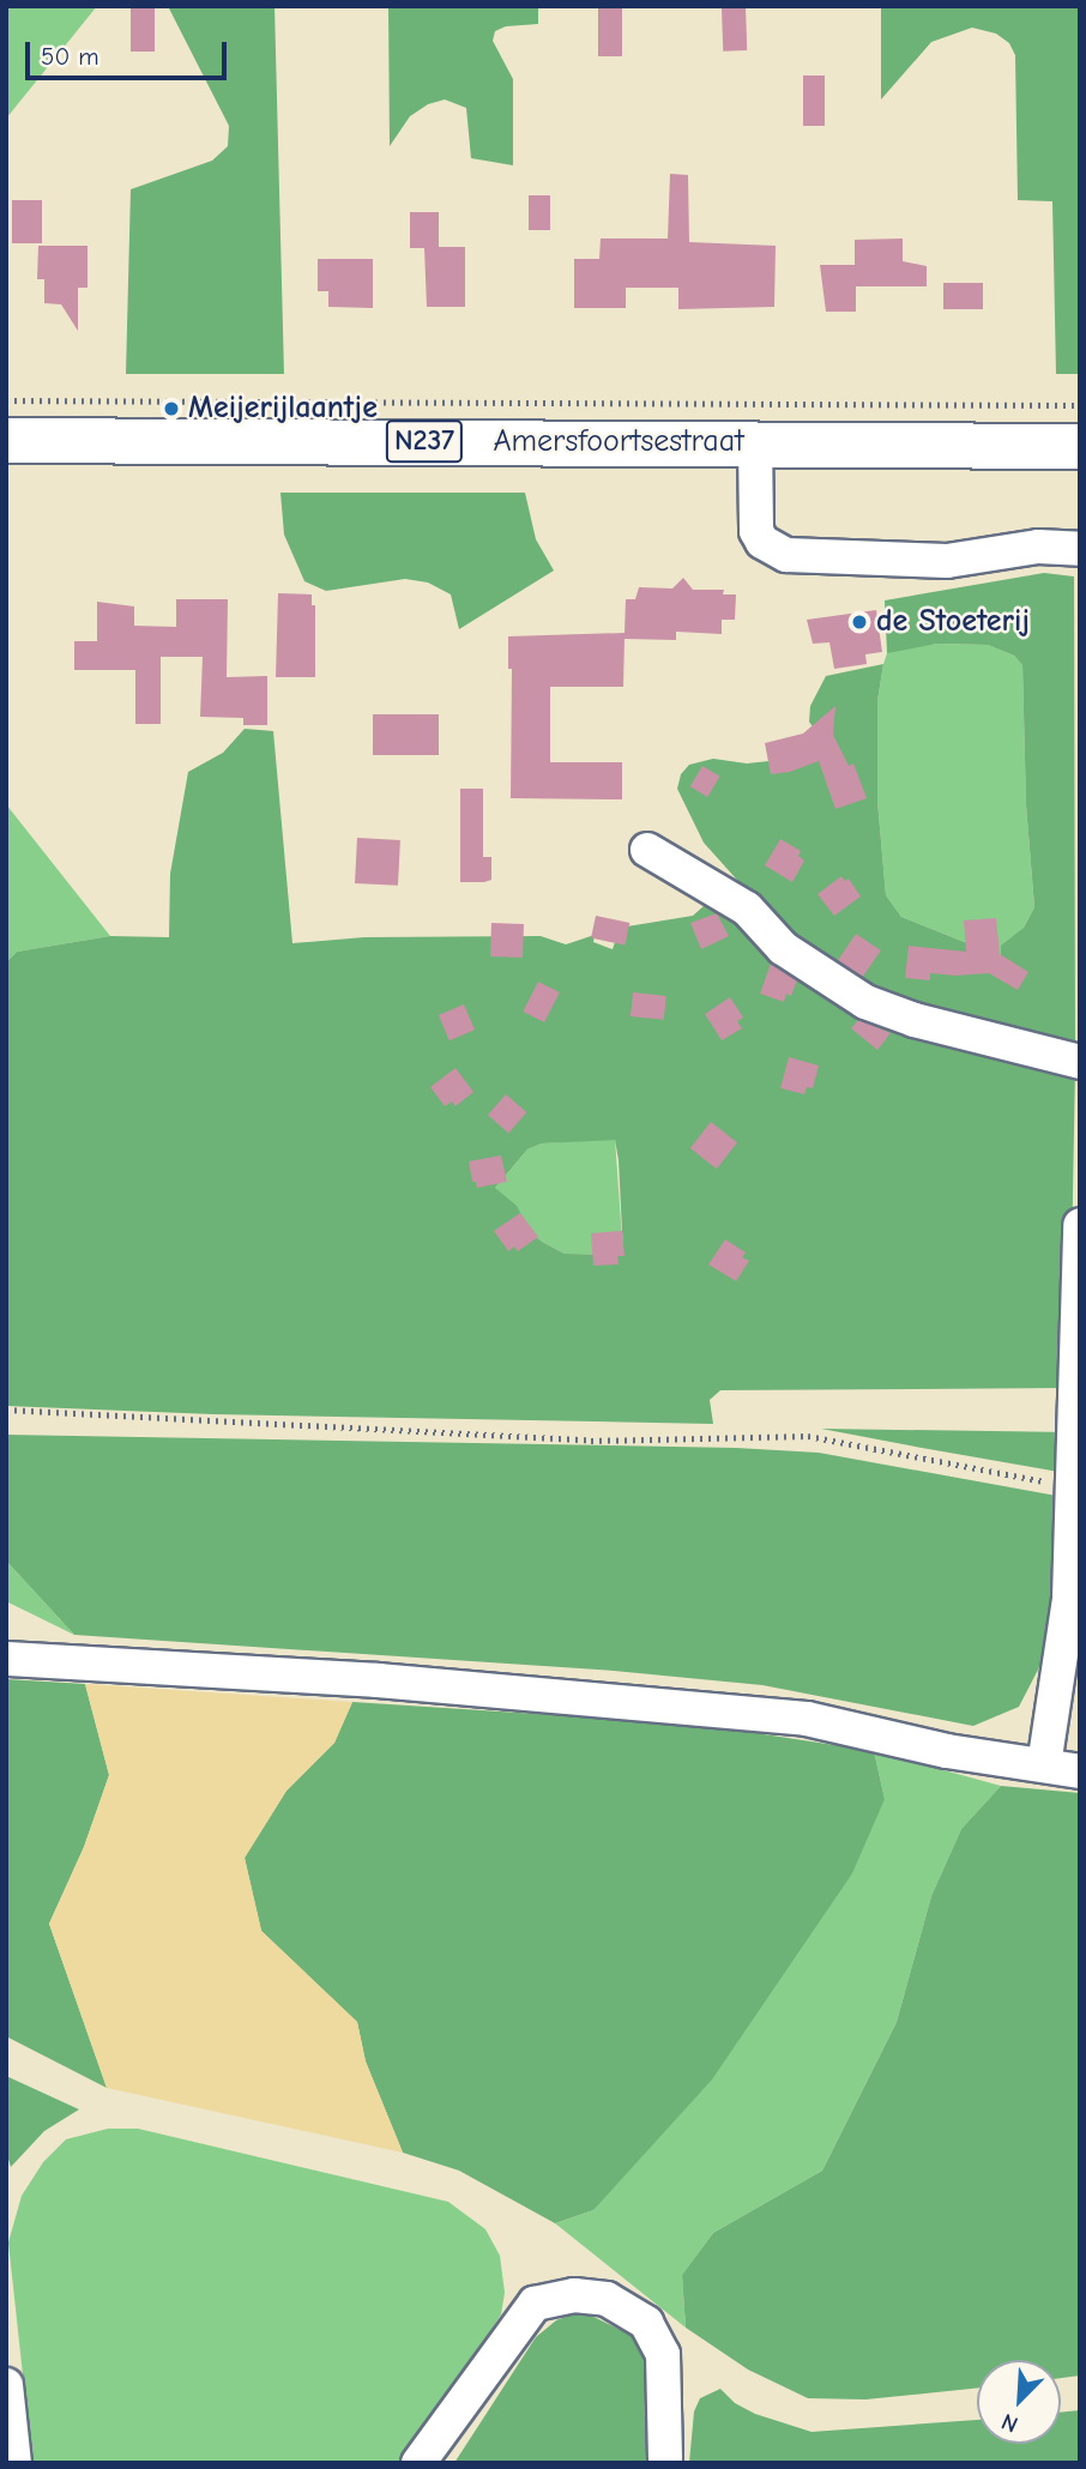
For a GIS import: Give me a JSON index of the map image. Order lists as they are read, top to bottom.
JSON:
{
  "streets": {
    "main road": ["N237", "Amersfoortsestraat"]
  },
  "places": ["Meijerijlaantje", "de Stoeterij"],
  "scale_bar": "50 m",
  "north": "bottom left"
}
